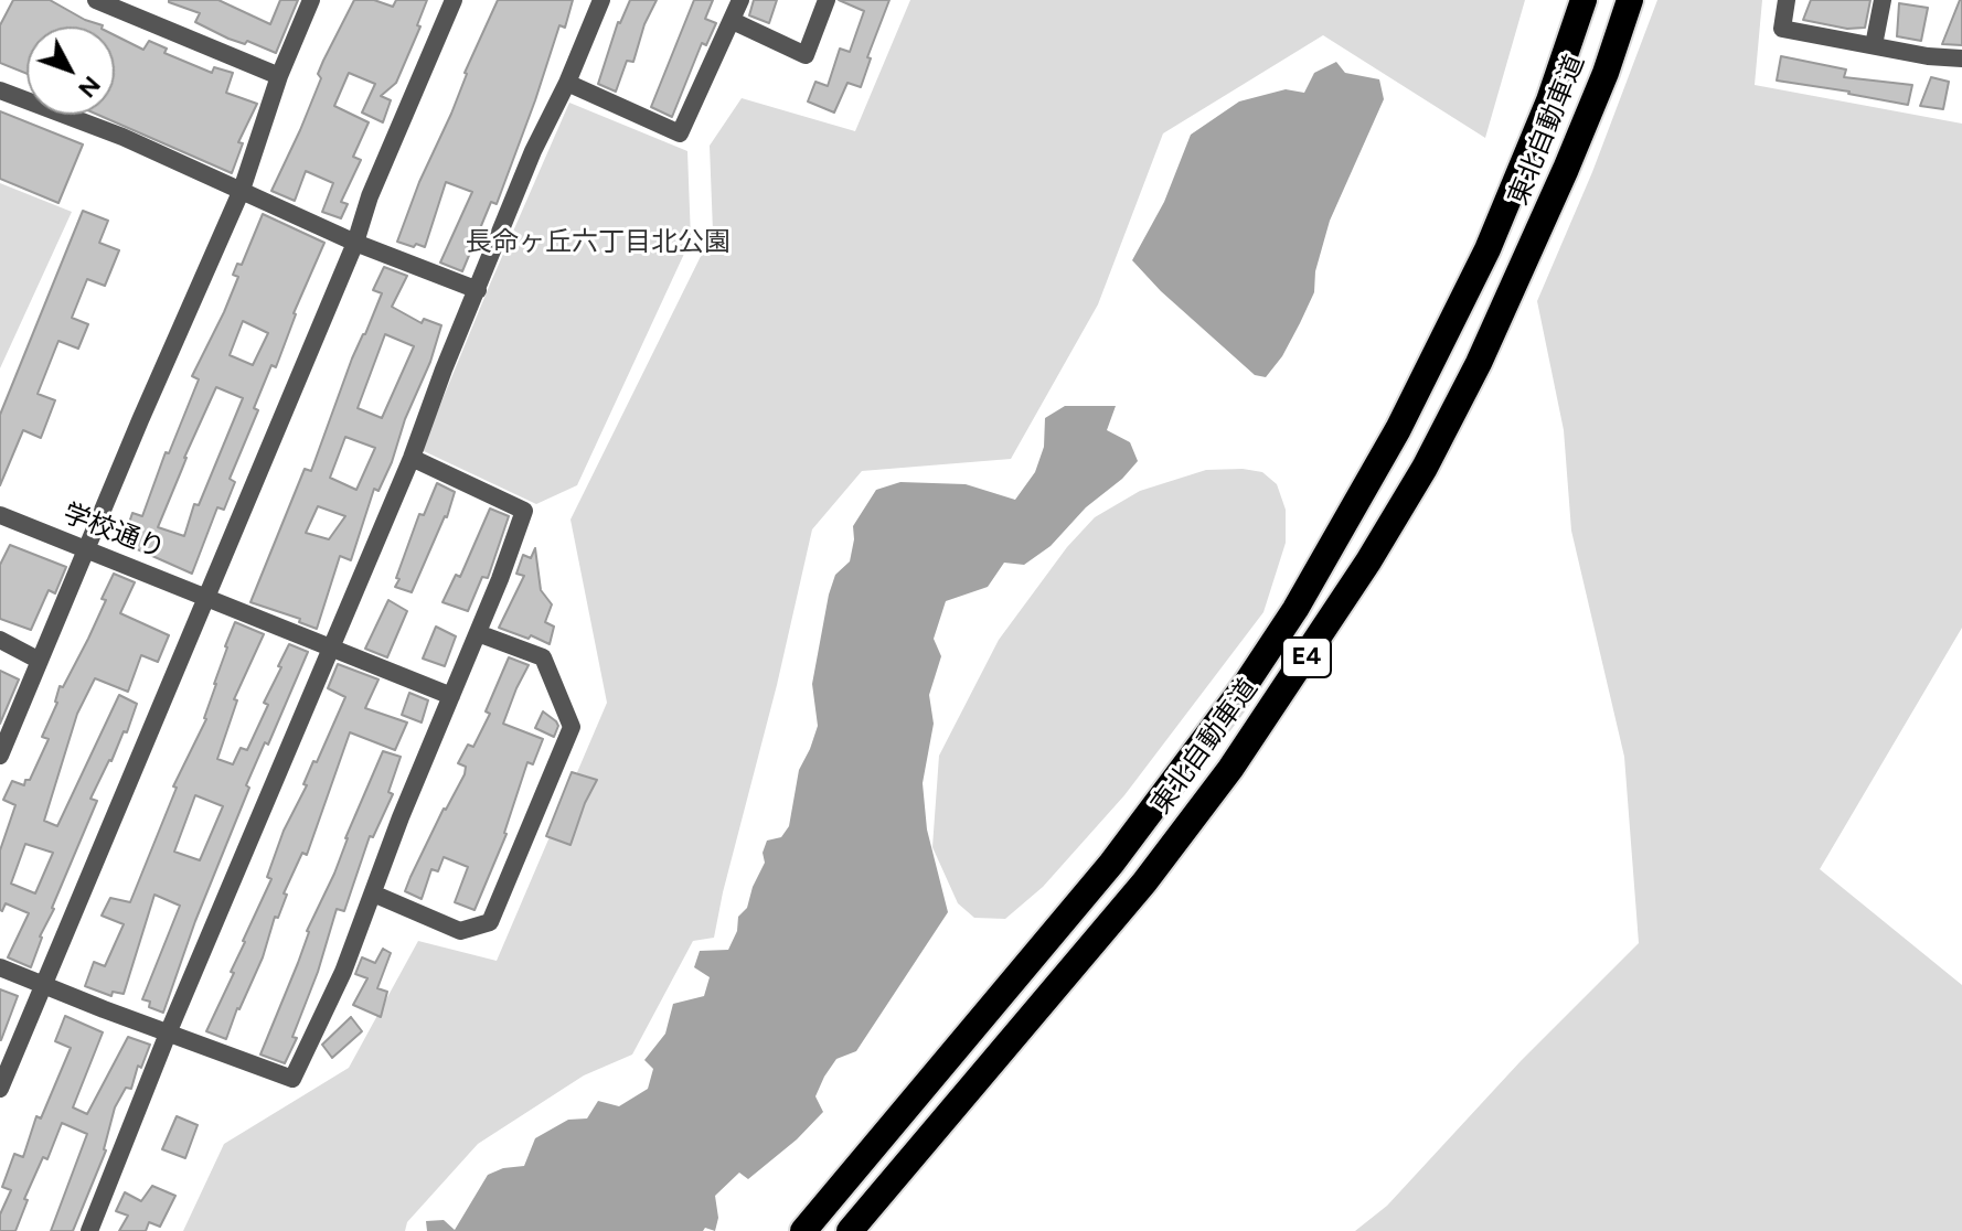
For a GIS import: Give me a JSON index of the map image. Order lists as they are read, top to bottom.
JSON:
{
  "streets": {
    "highway": ["東北自動車道", "E4"],
    "street": ["学校通り"]
  },
  "parks": ["長命ヶ丘六丁目北公園"],
  "north": "bottom right"
}
